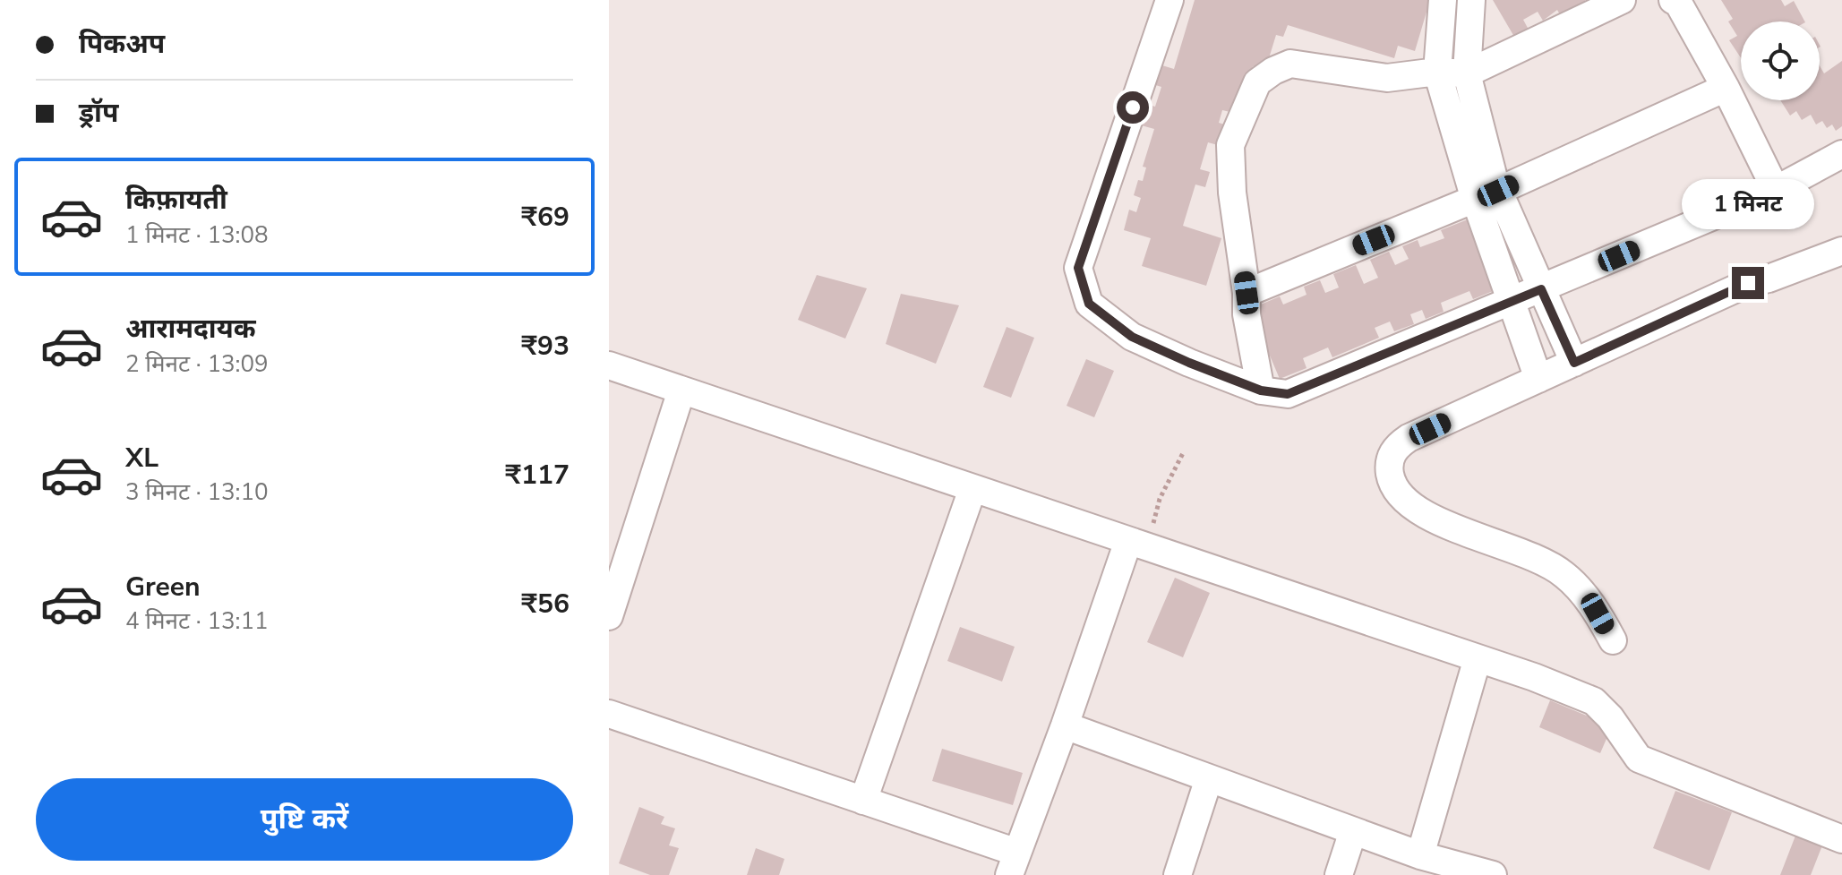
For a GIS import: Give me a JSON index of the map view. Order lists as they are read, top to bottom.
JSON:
{
  "page": {
    "banner": ["पिकअप", "ड्रॉप"],
    "list": [
      {
        "name": "किफ़ायती",
        "note": "1 मिनट · 13:08",
        "value": "₹69"
      },
      {
        "name": "आरामदायक",
        "note": "2 मिनट · 13:09",
        "value": "₹93"
      },
      {
        "name": "XL",
        "note": "3 मिनट · 13:10",
        "value": "₹117"
      },
      {
        "name": "Green",
        "note": "4 मिनट · 13:11",
        "value": "₹56"
      }
    ],
    "bubble": "1 मिनट",
    "buttons": "पुष्टि करें"
  }
}
